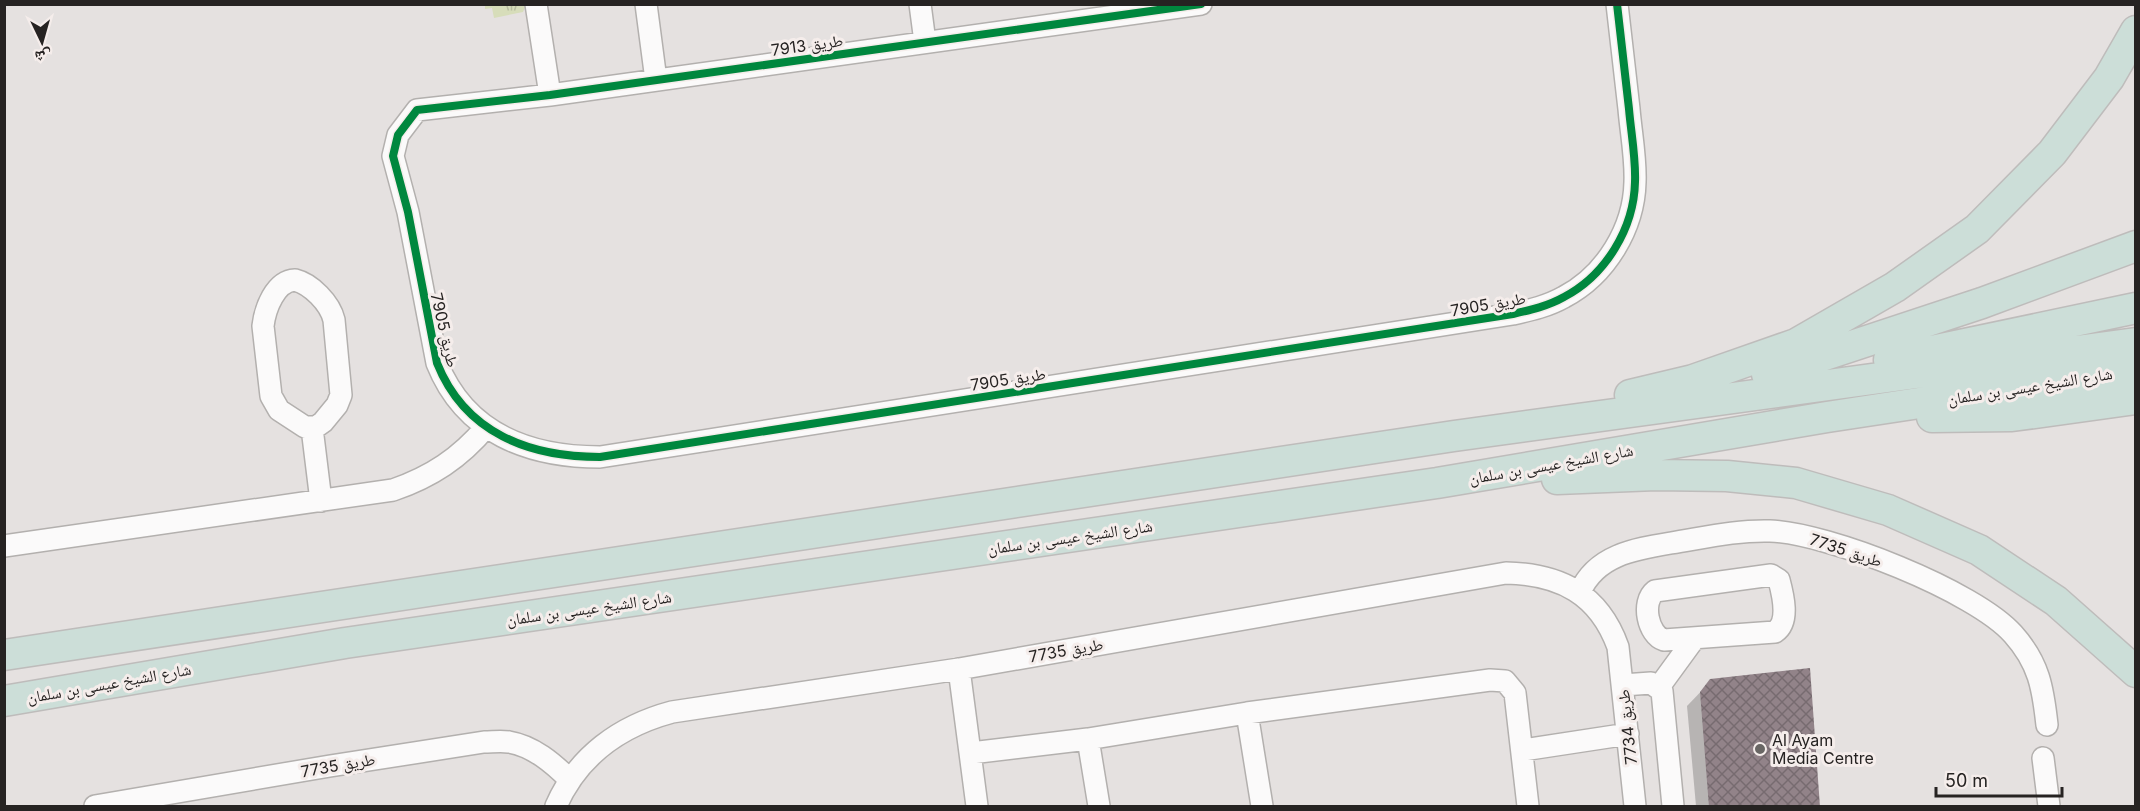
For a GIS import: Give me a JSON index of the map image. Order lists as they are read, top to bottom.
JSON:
{
  "streets": {
    "highway": ["شارع الشيخ عيسى بن سلمان"],
    "street": [
      "طريق 7913",
      "طريق 7905",
      "طريق 7735",
      "طريق 7734"
    ]
  },
  "crossings": [
    ["طريق 7913", "طريق 7905"],
    ["طريق 7735", "طريق 7734"]
  ],
  "places": ["Al Ayam Media Centre"],
  "scale_bar": "50 m",
  "north": "bottom"
}
